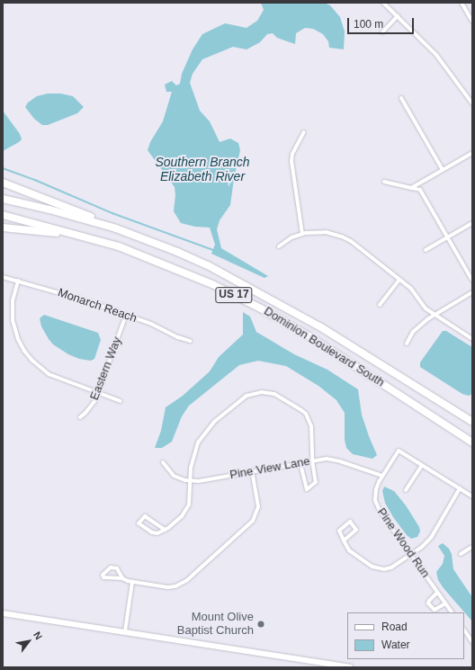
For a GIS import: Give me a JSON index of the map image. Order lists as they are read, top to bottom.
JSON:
{
  "streets": {
    "highway": ["US 17", "Dominion Boulevard South"],
    "street": [
      "Monarch Reach",
      "Eastern Way",
      "Pine View Lane",
      "Pine Wood Run"
    ]
  },
  "crossings": [
    ["Monarch Reach", "Eastern Way"],
    ["Pine View Lane", "Pine Wood Run"]
  ],
  "water": ["Southern Branch Elizabeth River"],
  "places": ["Mount Olive Baptist Church"],
  "legend": ["Road", "Water"],
  "scale_bar": "100 m",
  "north": "top right"
}
